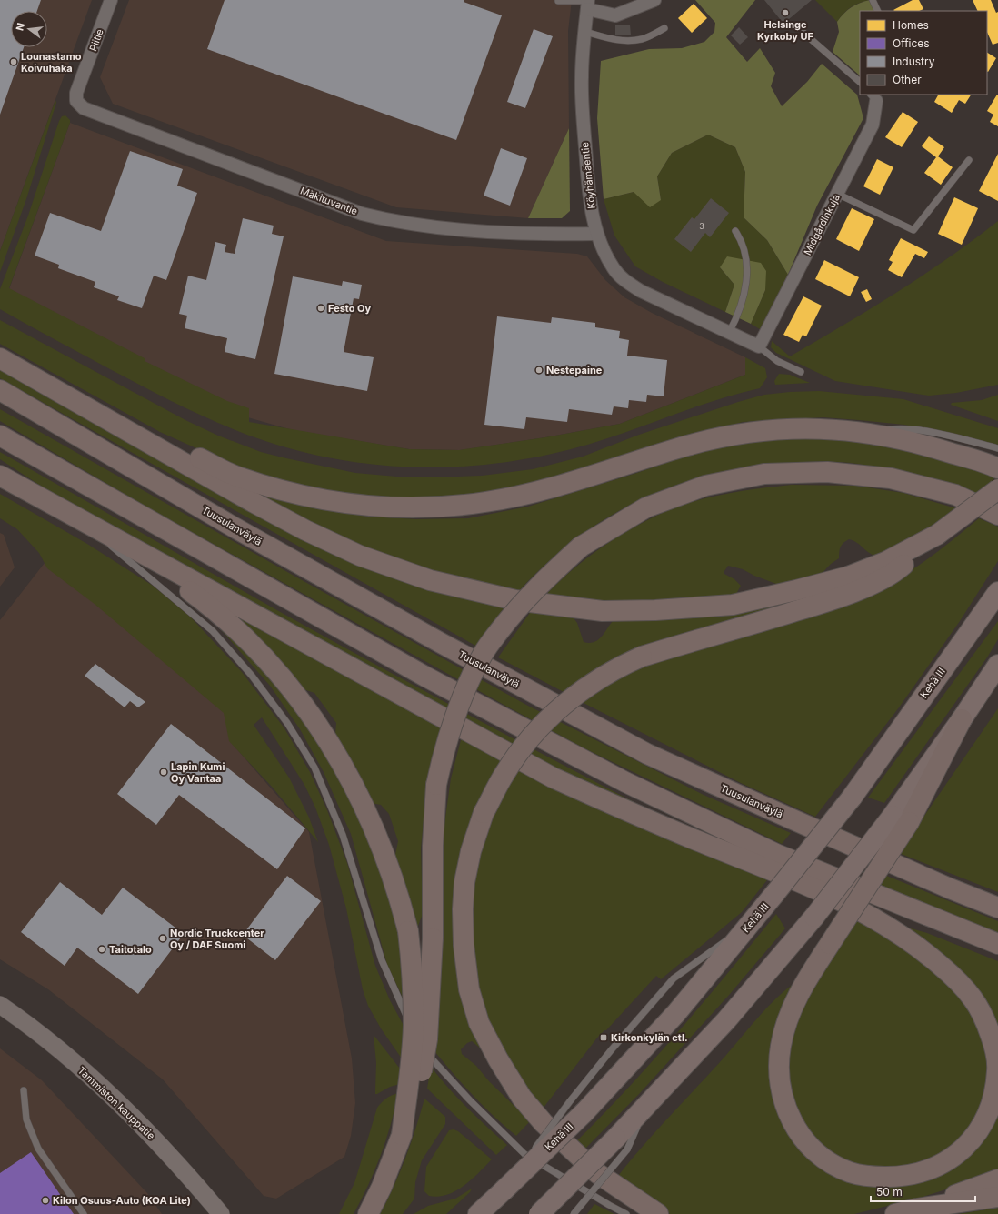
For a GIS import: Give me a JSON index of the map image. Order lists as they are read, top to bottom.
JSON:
{
  "streets": {
    "highway": ["Tuusulanväylä", "Kehä III"],
    "main road": ["Tammiston kauppatie"],
    "street": [
      "Piitie",
      "Köyhämäentie",
      "Mäkituvantie",
      "Midgårdinkuja"
    ]
  },
  "crossings": [
    ["Piitie", "Mäkituvantie"],
    ["Köyhämäentie", "Mäkituvantie"],
    ["Köyhämäentie", "Midgårdinkuja"]
  ],
  "places": {
    "other": [
      "Helsinge Kyrkoby UF",
      "Lounastamo Koivuhaka",
      "Festo Oy",
      "Nestepaine",
      "Lapin Kumi Oy Vantaa",
      "Nordic Truckcenter Oy / DAF Suomi",
      "Taitotalo",
      "Kilon Osuus-Auto (KOA Lite)"
    ],
    "transit": ["Kirkonkylän etl."]
  },
  "house_numbers": ["3"],
  "legend": [
    "Homes",
    "Offices",
    "Industry",
    "Other"
  ],
  "scale_bar": "50 m",
  "north": "left"
}
